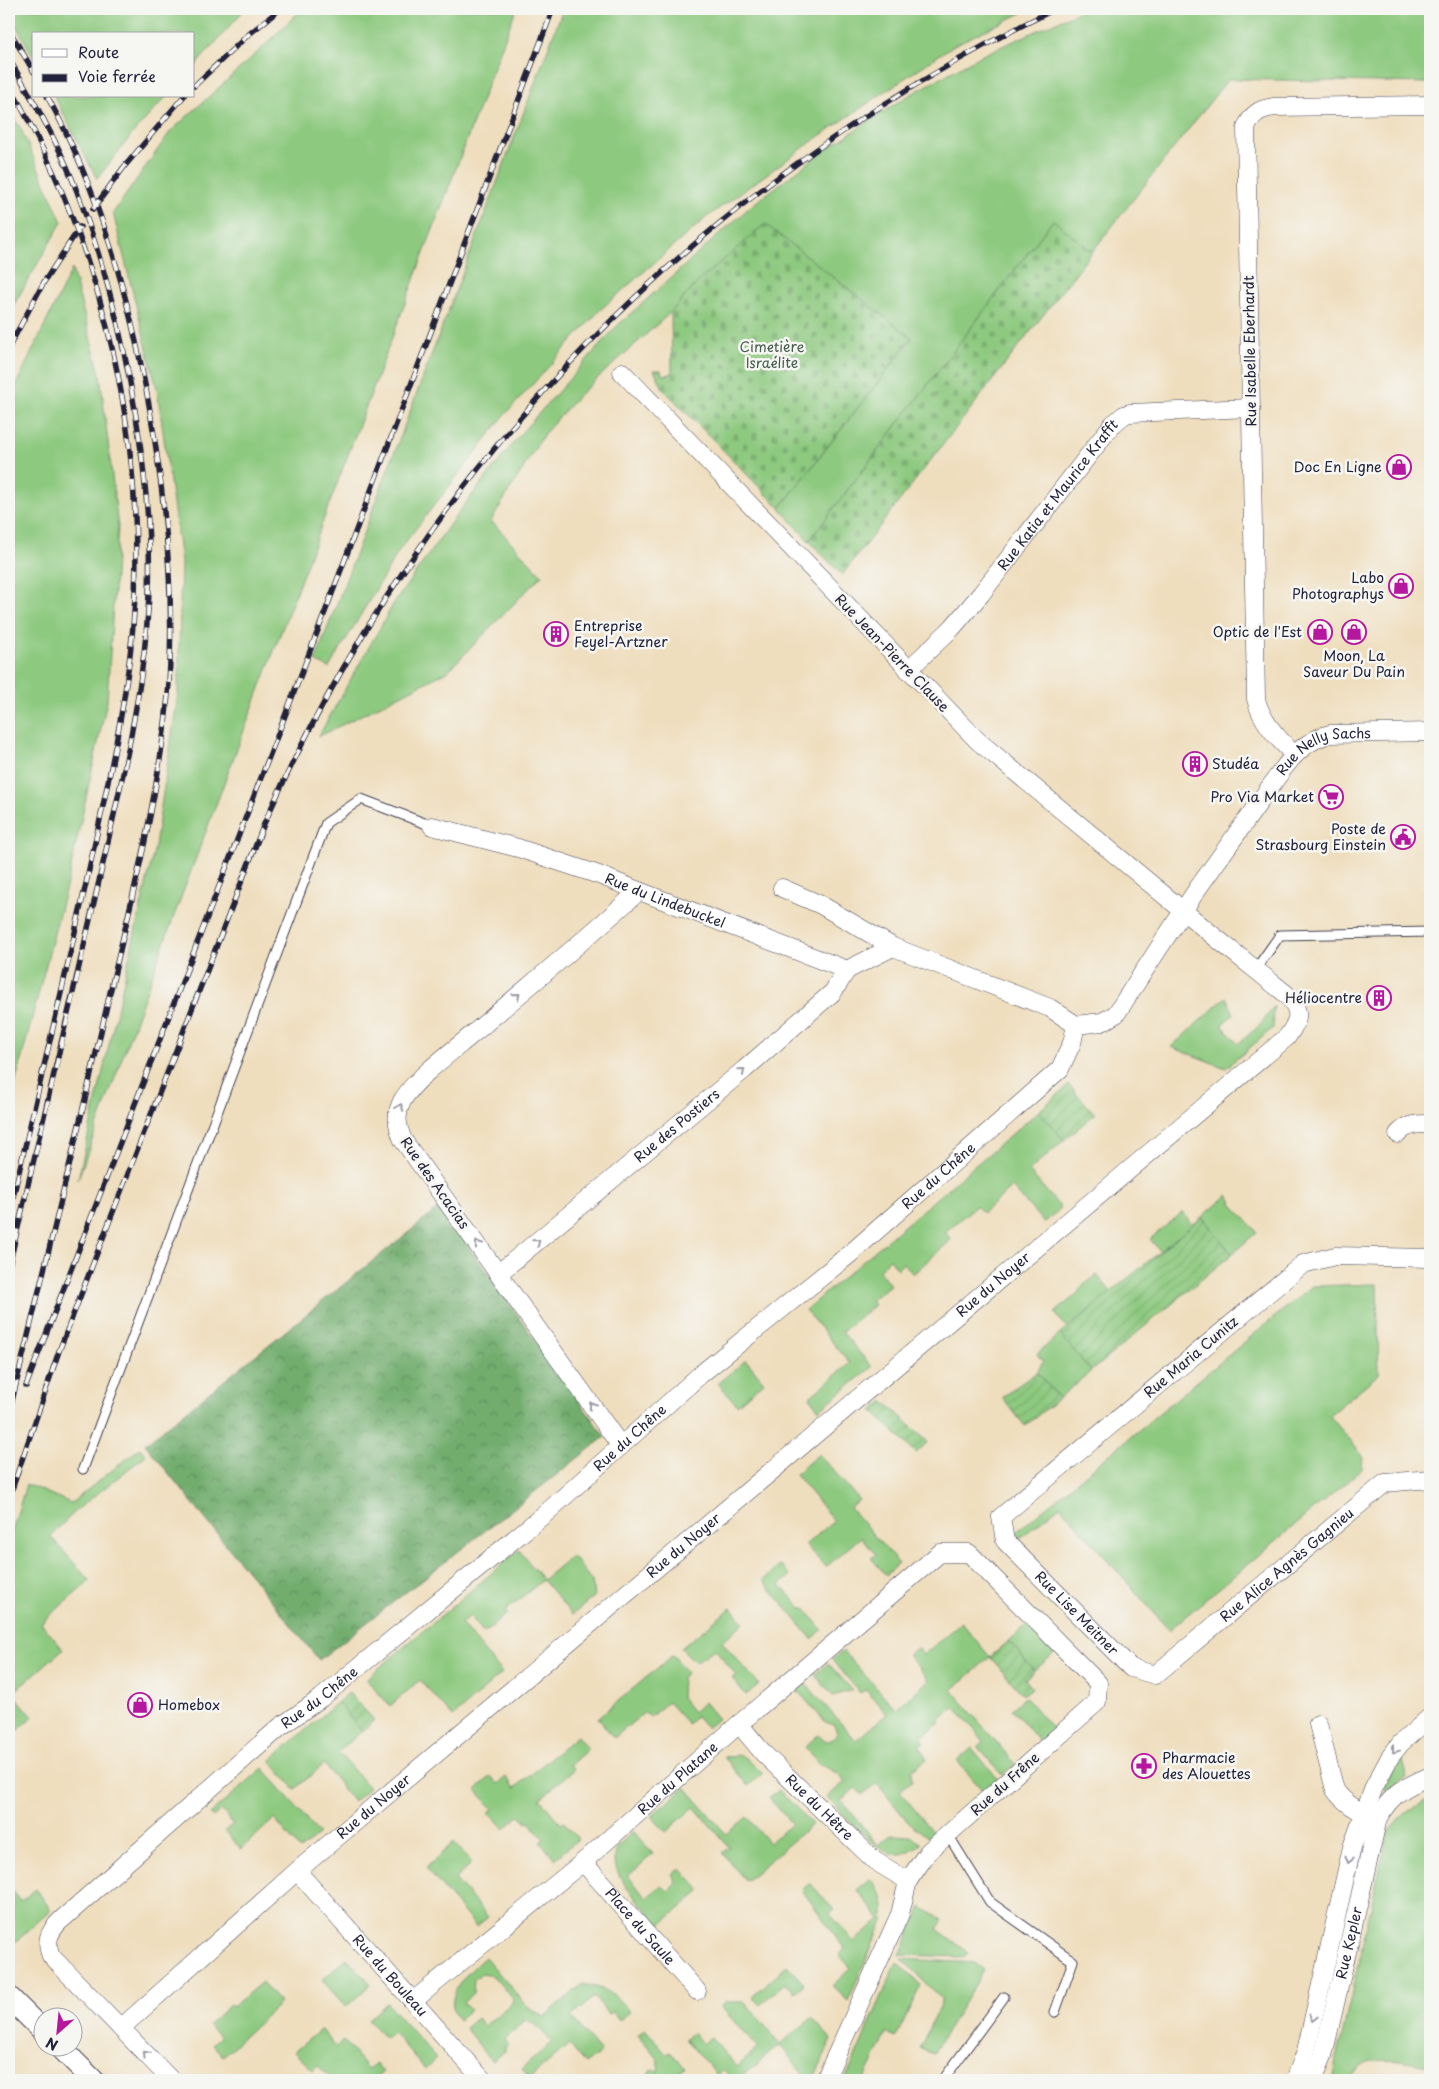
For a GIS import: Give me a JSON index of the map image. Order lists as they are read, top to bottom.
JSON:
{
  "streets": {
    "street": [
      "Rue Isabelle Eberhardt",
      "Rue Katia et Maurice Krafft",
      "Rue Jean-Pierre Clause",
      "Rue Nelly Sachs",
      "Rue du Lindebuckel",
      "Rue des Postiers",
      "Rue du Chêne",
      "Rue des Acacias",
      "Rue du Noyer",
      "Rue Maria Cunitz",
      "Rue Alice Agnès Gagnieu",
      "Rue Lise Meitner",
      "Rue du Platane",
      "Rue du Frêne",
      "Rue du Hêtre",
      "Place du Saule",
      "Rue Kepler",
      "Rue du Bouleau"
    ]
  },
  "crossings": [
    ["Rue Isabelle Eberhardt", "Rue Katia et Maurice Krafft"],
    ["Rue Isabelle Eberhardt", "Rue Nelly Sachs"],
    ["Rue Katia et Maurice Krafft", "Rue Jean-Pierre Clause"],
    ["Rue Jean-Pierre Clause", "Rue Nelly Sachs"],
    ["Rue Jean-Pierre Clause", "Rue du Noyer"],
    ["Rue du Lindebuckel", "Rue des Postiers"],
    ["Rue du Lindebuckel", "Rue des Acacias"],
    ["Rue des Postiers", "Rue des Acacias"],
    ["Rue du Chêne", "Rue des Acacias"],
    ["Rue du Chêne", "Rue du Noyer"],
    ["Rue du Noyer", "Rue du Bouleau"],
    ["Rue Maria Cunitz", "Rue Lise Meitner"],
    ["Rue Alice Agnès Gagnieu", "Rue Lise Meitner"],
    ["Rue du Platane", "Rue du Frêne"],
    ["Rue du Platane", "Rue du Hêtre"],
    ["Rue du Platane", "Place du Saule"],
    ["Rue du Platane", "Rue du Bouleau"],
    ["Rue du Frêne", "Rue du Hêtre"]
  ],
  "one_way": ["Rue des Postiers"],
  "parks": ["Cimetière Israélite"],
  "places": {
    "shop": [
      "Doc En Ligne",
      "Labo Photographys",
      "Optic de l'Est",
      "Moon, La Saveur Du Pain",
      "Homebox"
    ],
    "building": ["Entreprise Feyel-Artzner", "Studéa", "Héliocentre"],
    "supermarket": ["Pro Via Market"],
    "public building": ["Poste de Strasbourg Einstein"],
    "pharmacy": ["Pharmacie des Alouettes"]
  },
  "legend": ["Route", "Voie ferrée"],
  "north": "bottom left"
}
